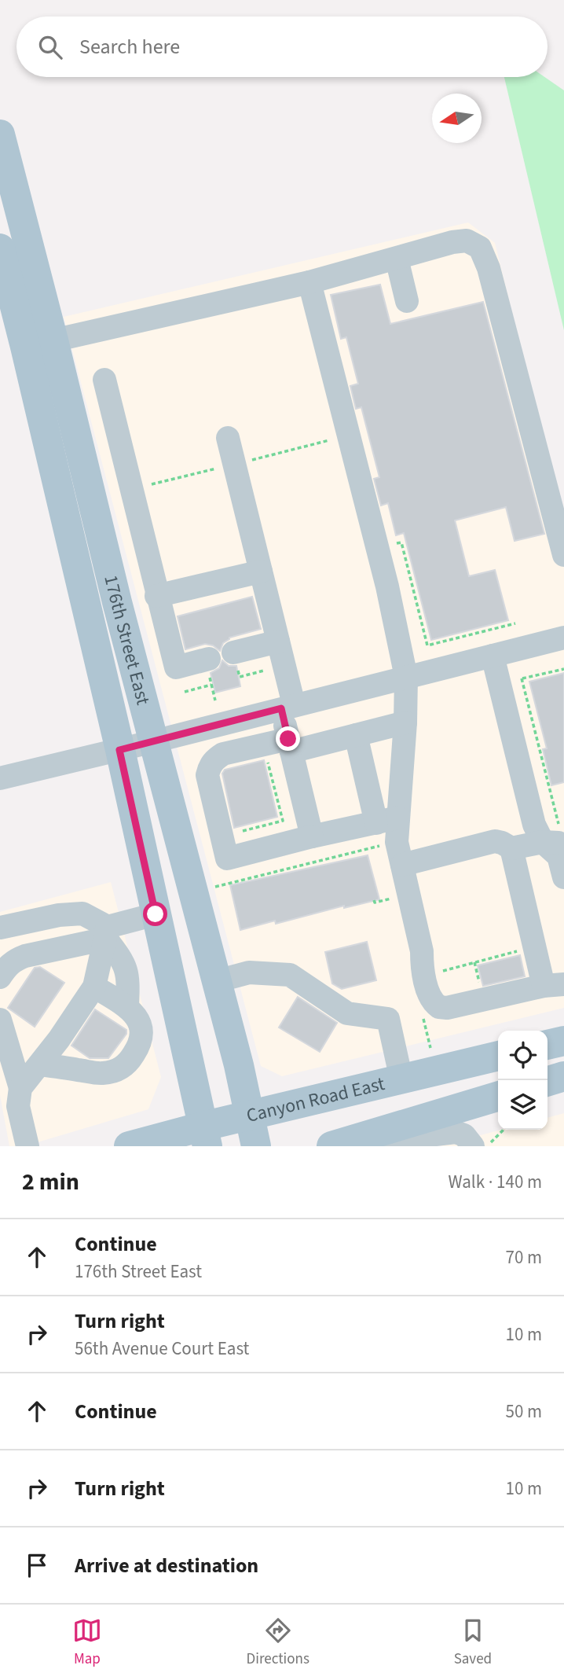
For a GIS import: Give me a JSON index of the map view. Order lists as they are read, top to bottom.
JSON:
{
  "streets": {
    "main road": ["176th Street East", "Canyon Road East"]
  },
  "crossings": [
    ["176th Street East", "Canyon Road East"]
  ],
  "north": "left",
  "page": {
    "search": "Search here",
    "heading": ["2 min", "Walk · 140 m"],
    "list": [
      ["Continue", "176th Street East", "70 m"],
      ["Turn right", "56th Avenue Court East", "10 m"],
      ["Continue", "50 m"],
      ["Turn right", "10 m"],
      "Arrive at destination"
    ],
    "nav": ["Map", "Directions", "Saved"]
  }
}
